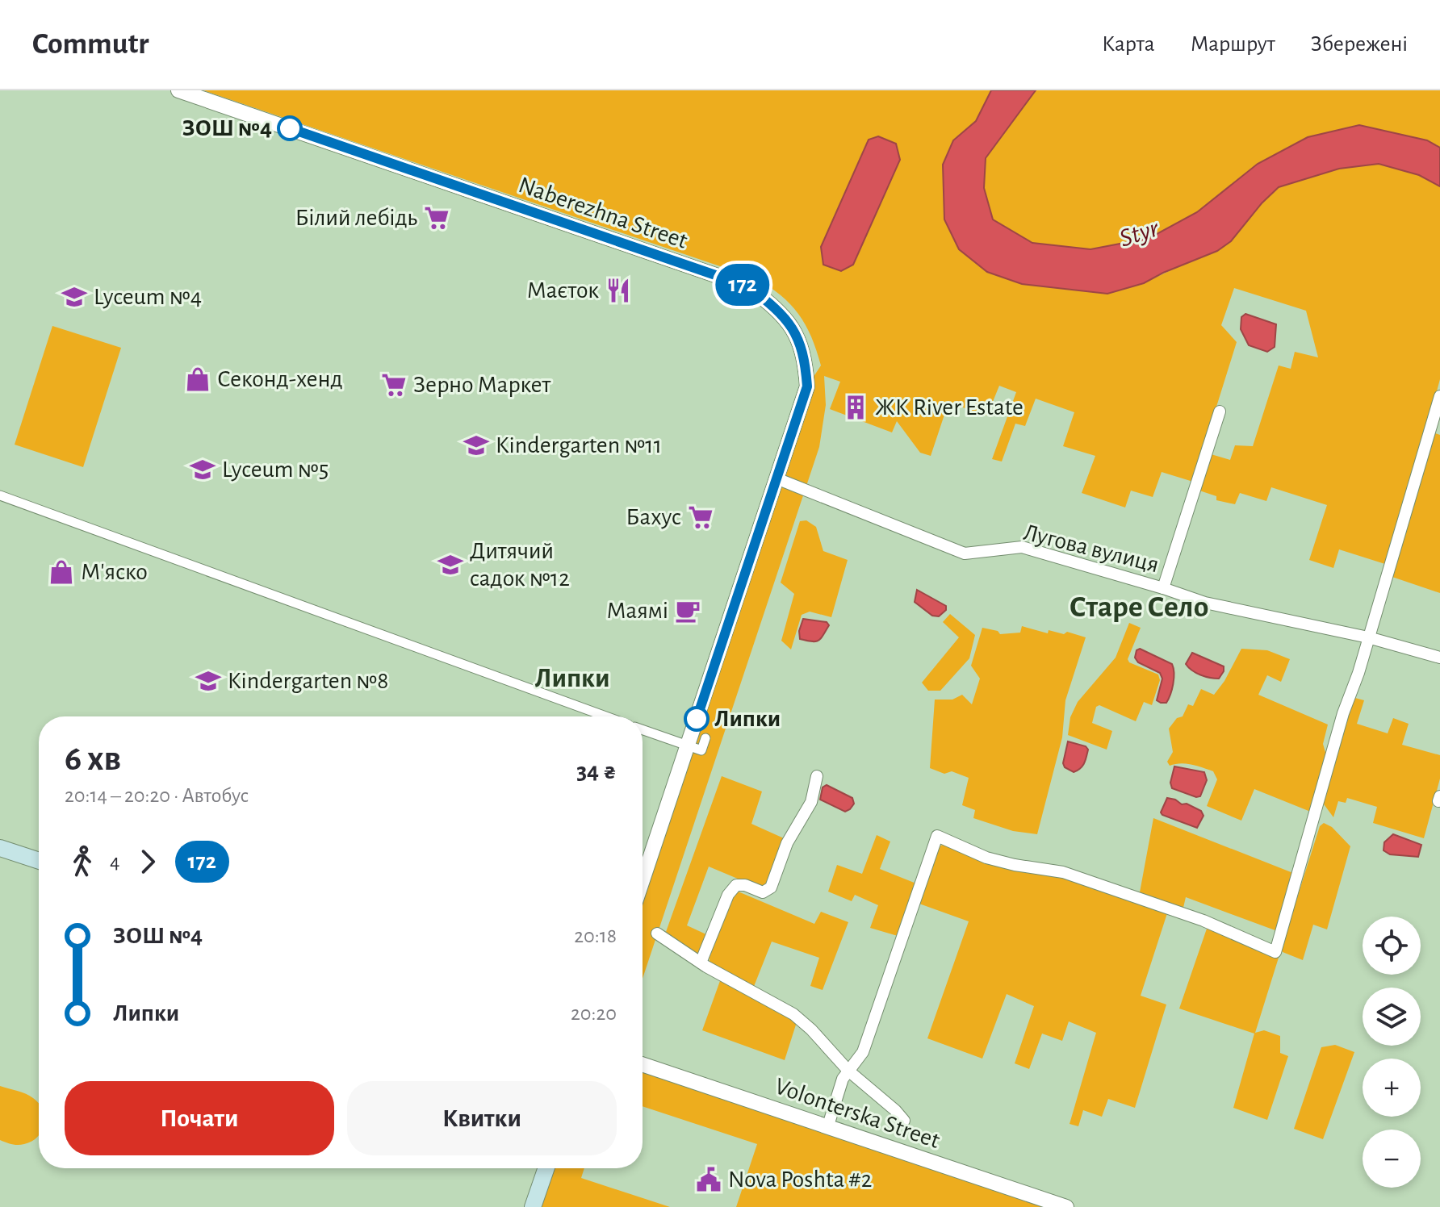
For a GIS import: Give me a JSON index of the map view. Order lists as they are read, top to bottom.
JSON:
{
  "streets": {
    "street": ["Naberezhna Street", "Лугова вулиця", "Volonterska Street"]
  },
  "crossings": [
    ["Naberezhna Street", "Лугова вулиця"]
  ],
  "districts": ["Старе Село", "Липки"],
  "water": ["Styr"],
  "places": {
    "other": ["ЗОШ №4", "Липки"],
    "supermarket": ["Білий лебідь", "Зерно Маркет", "Бахус"],
    "restaurant": ["Маєток"],
    "school or university": [
      "Lyceum №4",
      "Kindergarten №11",
      "Lyceum №5",
      "Дитячий садок №12",
      "Kindergarten №8"
    ],
    "shop": ["Секонд-хенд", "М'яско"],
    "building": ["ЖК River Estate"],
    "cafe": ["Маямі"],
    "public building": ["Nova Poshta #2"]
  },
  "lines": ["bus line 172"],
  "page": {
    "header": "Commutr",
    "nav": ["Карта", "Маршрут", "Збережені"],
    "on_map": "172",
    "heading": ["6 хв", "20:14 – 20:20 · Автобус", "34 ₴"],
    "legs": ["4", "172"],
    "list": [
      {
        "name": "ЗОШ №4",
        "value": "20:18"
      },
      {
        "name": "Липки",
        "value": "20:20"
      }
    ],
    "map_buttons": ["+", "−"],
    "buttons": ["Почати", "Квитки"]
  }
}
